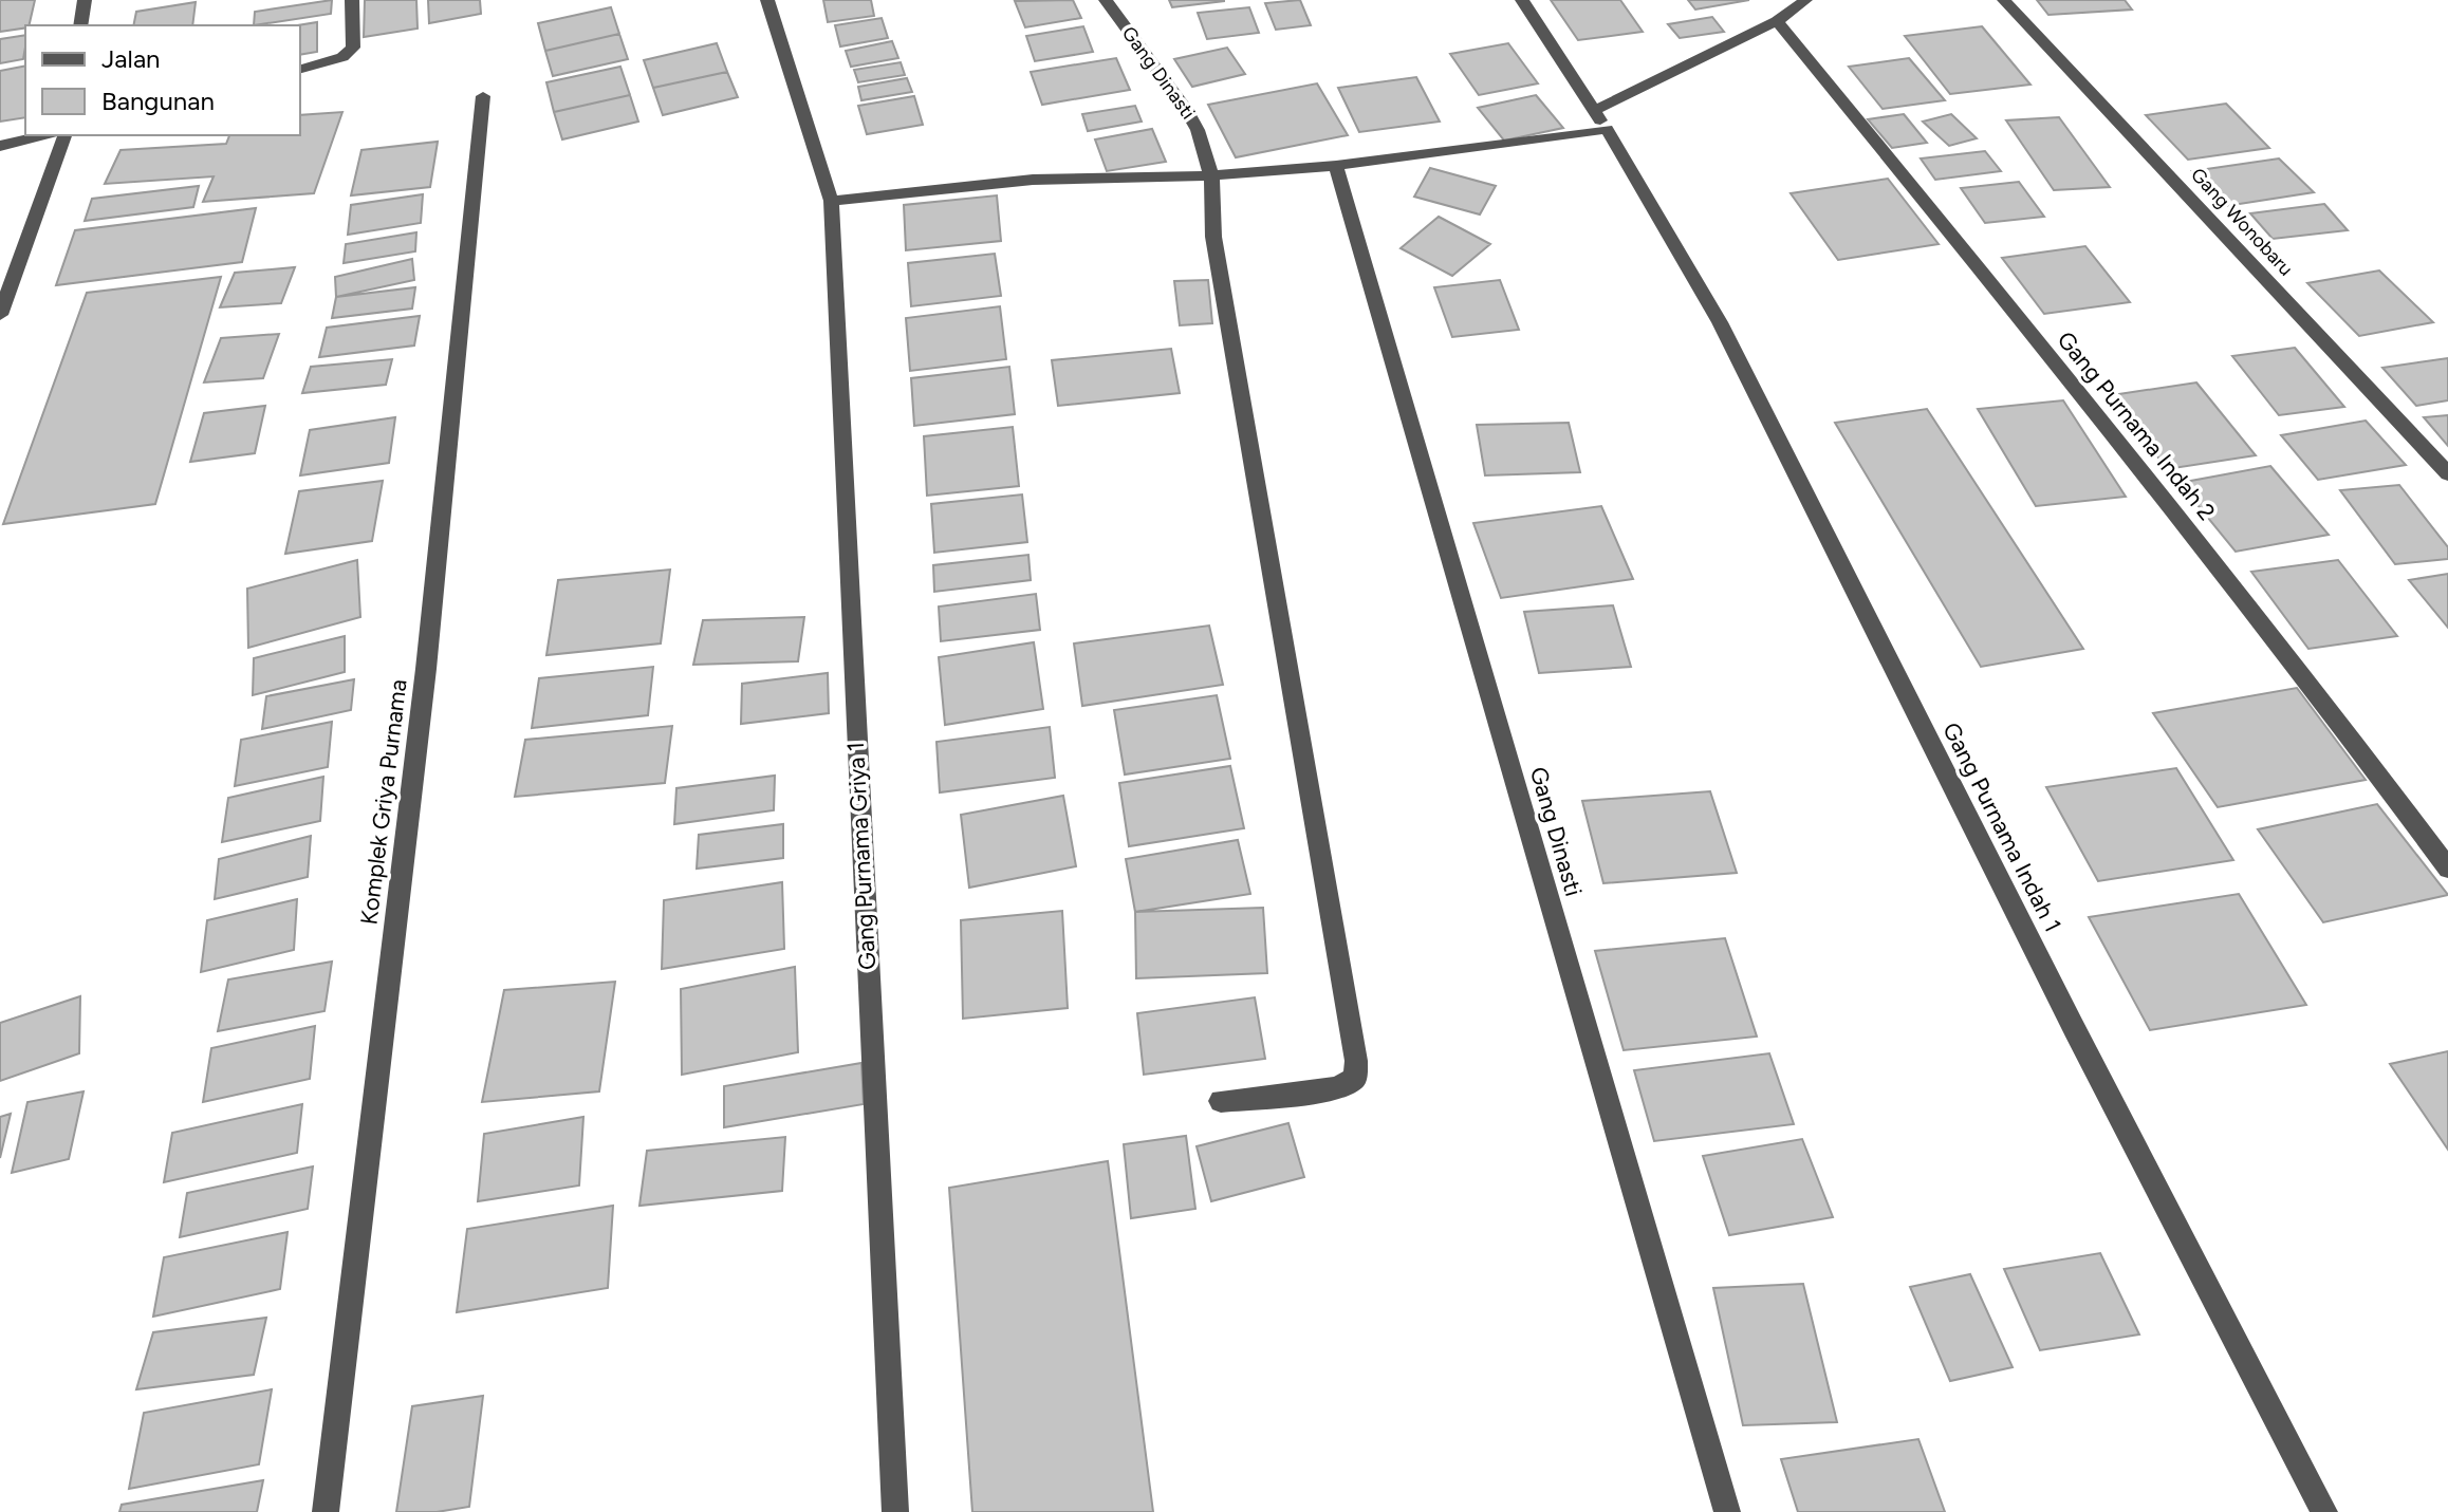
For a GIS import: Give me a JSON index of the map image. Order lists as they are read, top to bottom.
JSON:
{
  "streets": {
    "street": [
      "Gang Dinasti",
      "Gang Wonobaru",
      "Gang Purnama Indah 2",
      "Komplek Griya Purnama",
      "Gang Purnama Indah 1",
      "Gang Purnama Griya 1"
    ]
  },
  "legend": ["Jalan", "Bangunan"]
}
